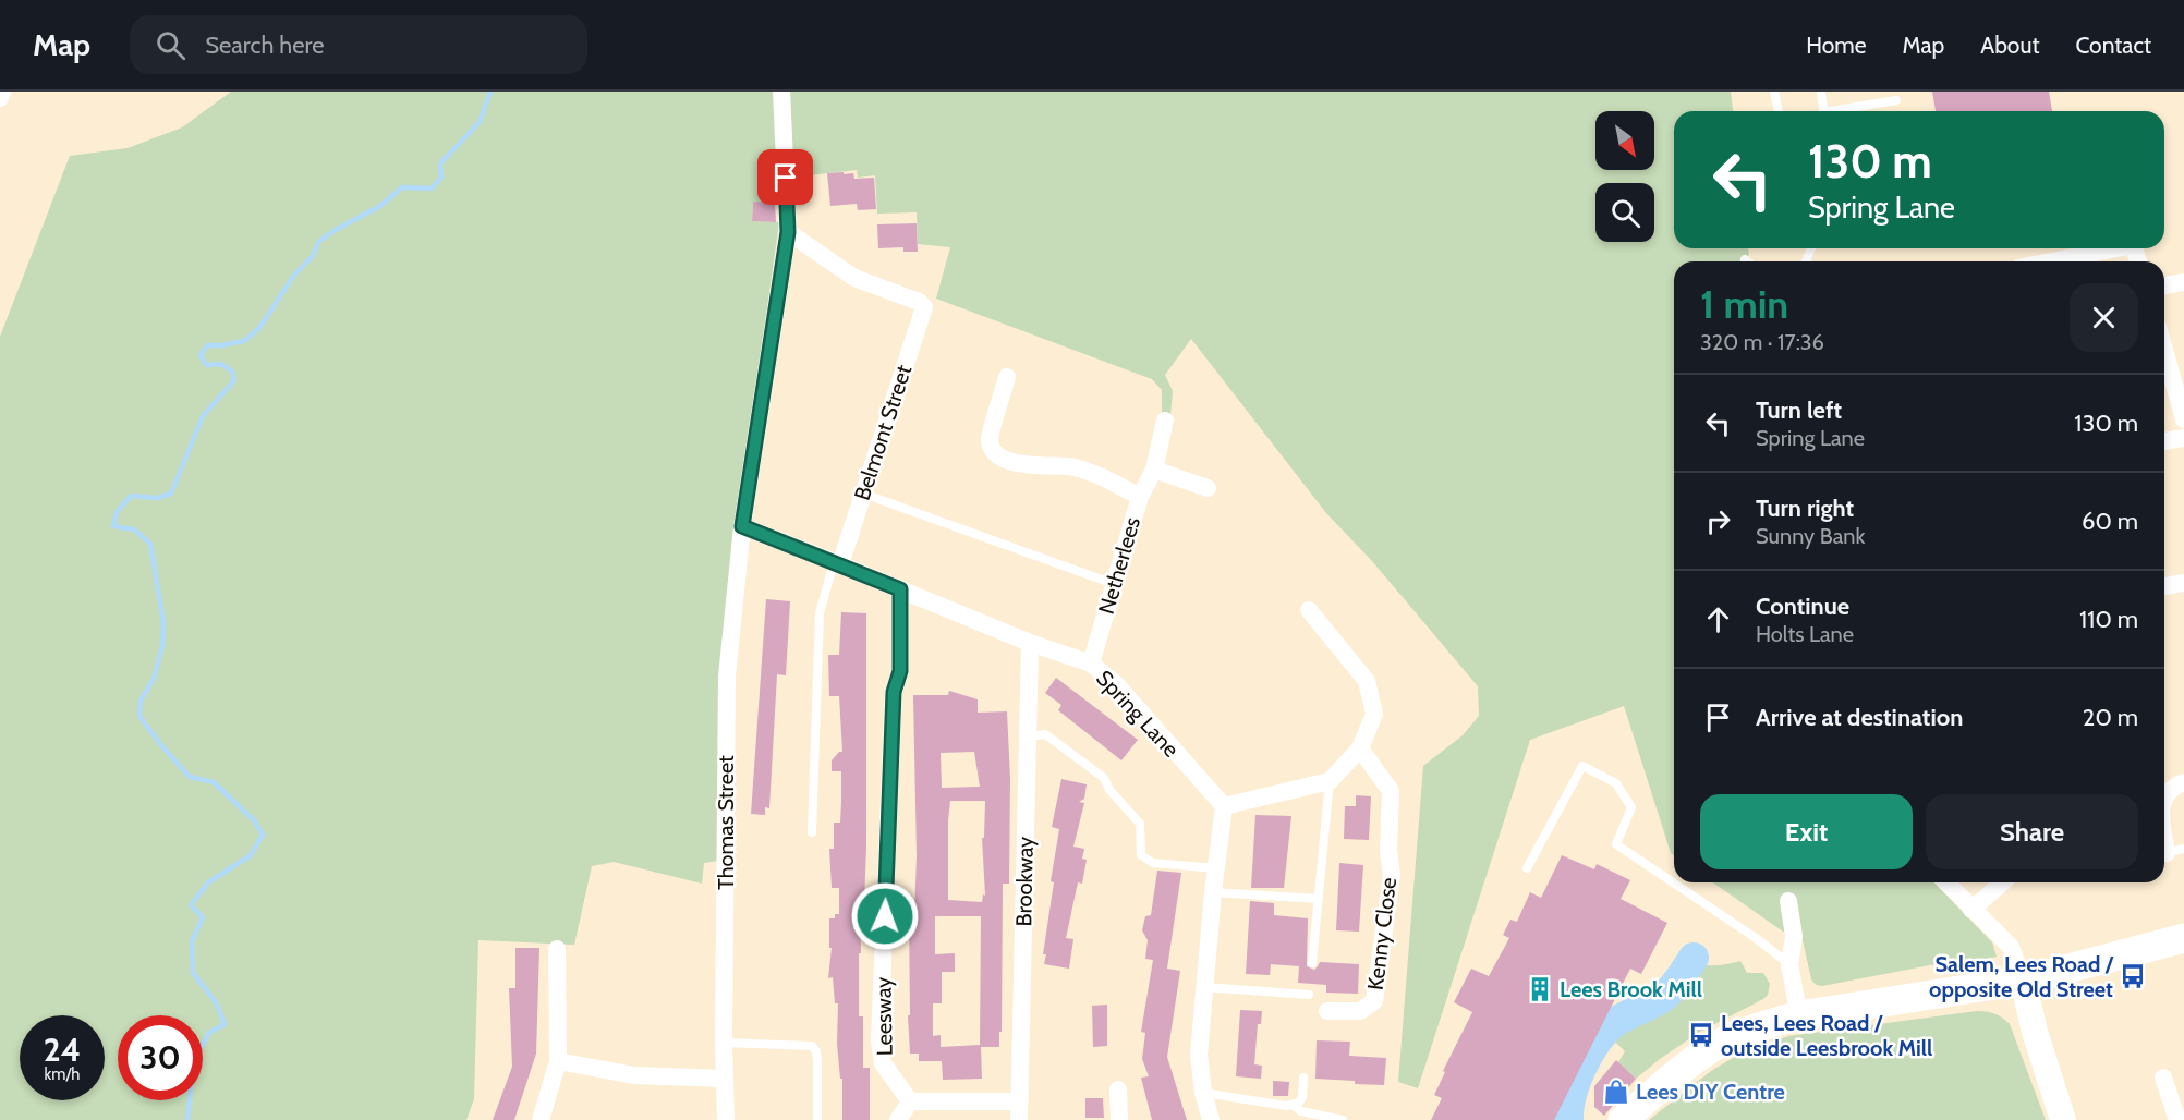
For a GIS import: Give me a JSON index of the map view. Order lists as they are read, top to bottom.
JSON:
{
  "streets": {
    "street": [
      "Belmont Street",
      "Netherlees",
      "Spring Lane",
      "Thomas Street",
      "Brookway",
      "Kenny Close",
      "Leesway"
    ]
  },
  "crossings": [
    ["Belmont Street", "Spring Lane"],
    ["Belmont Street", "Thomas Street"],
    ["Netherlees", "Spring Lane"],
    ["Spring Lane", "Thomas Street"],
    ["Spring Lane", "Brookway"],
    ["Spring Lane", "Leesway"]
  ],
  "places": {
    "bus stop": ["Salem, Lees Road / opposite Old Street", "Lees, Lees Road / outside Leesbrook Mill"],
    "building": ["Lees Brook Mill"],
    "shop": ["Lees DIY Centre"]
  },
  "north": "bottom right",
  "page": {
    "header": "Map",
    "search": "Search here",
    "nav": [
      "Home",
      "Map",
      "About",
      "Contact"
    ],
    "turn": ["130 m", "Spring Lane"],
    "heading": ["1 min", "320 m · 17:36"],
    "list": [
      {
        "name": "Turn left",
        "note": "Spring Lane",
        "value": "130 m"
      },
      {
        "name": "Turn right",
        "note": "Sunny Bank",
        "value": "60 m"
      },
      {
        "name": "Continue",
        "note": "Holts Lane",
        "value": "110 m"
      },
      {
        "name": "Arrive at destination",
        "value": "20 m"
      }
    ],
    "buttons": ["Exit", "Share"],
    "speed": "24 km/h",
    "limit": "30"
  }
}
